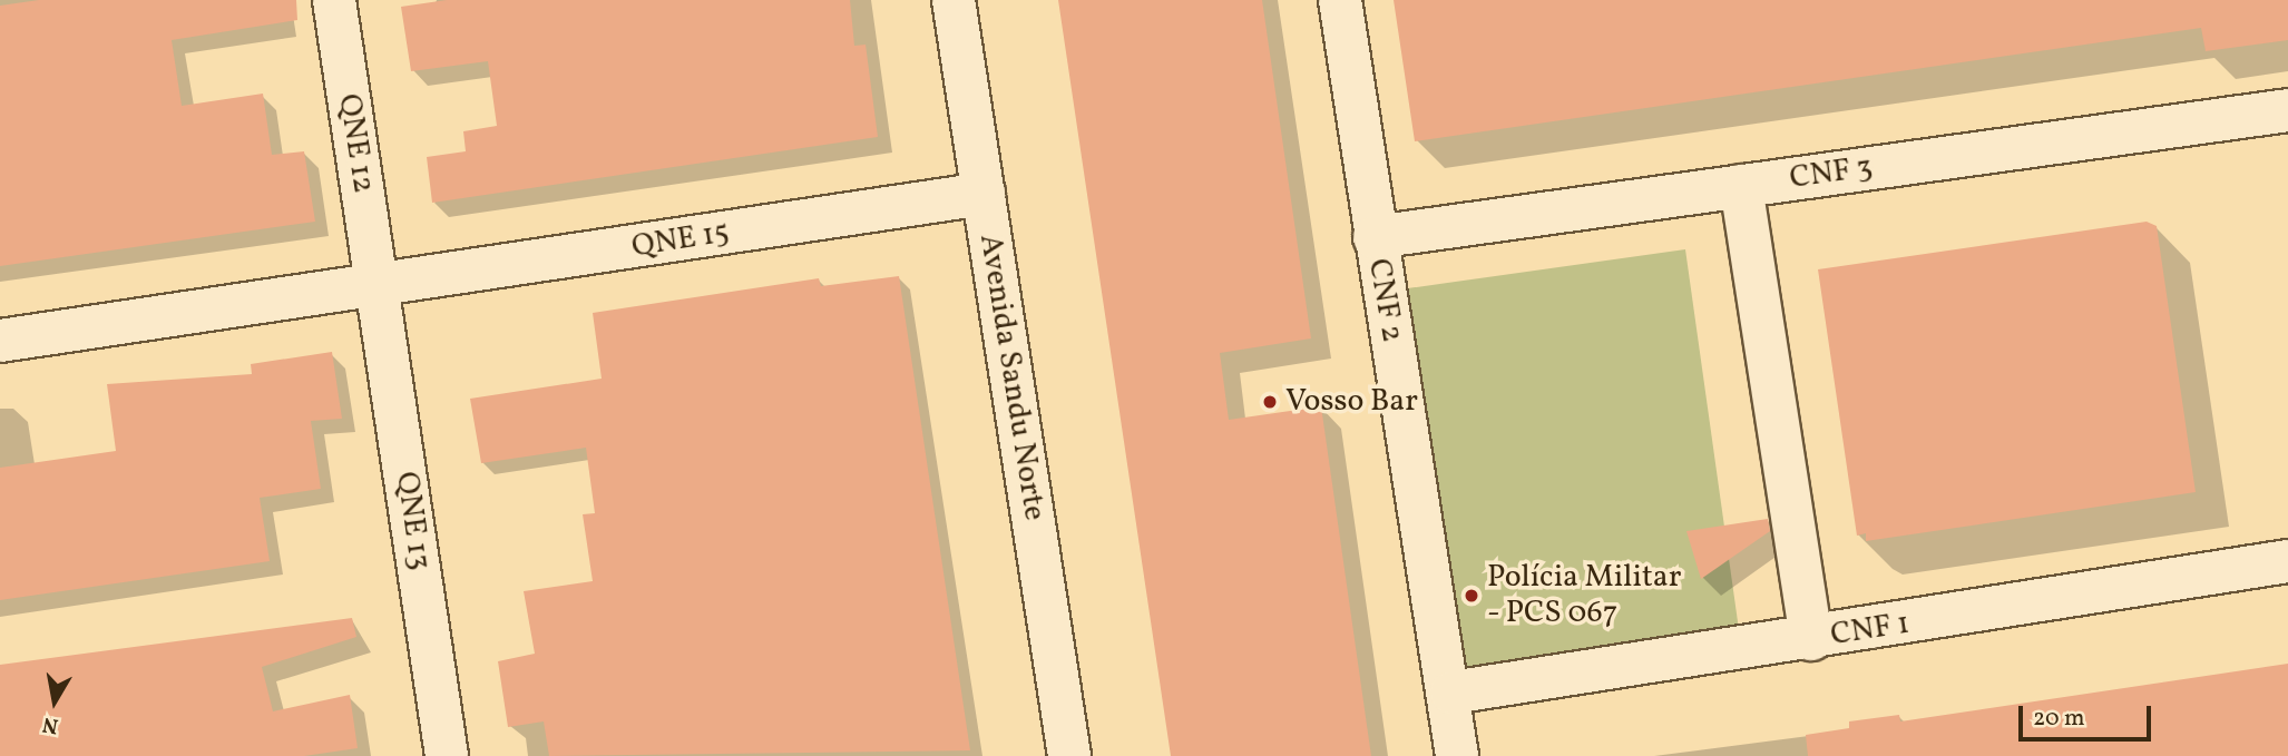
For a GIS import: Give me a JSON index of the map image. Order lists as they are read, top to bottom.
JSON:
{
  "streets": {
    "street": [
      "QNE 12",
      "CNF 3",
      "QNE 15",
      "CNF 2",
      "Avenida Sandu Norte",
      "QNE 13",
      "CNF 1"
    ]
  },
  "crossings": [
    ["QNE 12", "QNE 15"],
    ["QNE 12", "QNE 13"],
    ["CNF 3", "CNF 2"],
    ["QNE 15", "Avenida Sandu Norte"],
    ["QNE 15", "QNE 13"],
    ["CNF 2", "CNF 1"]
  ],
  "places": ["Vosso Bar", "Polícia Militar - PCS 067"],
  "scale_bar": "20 m",
  "north": "bottom"
}
